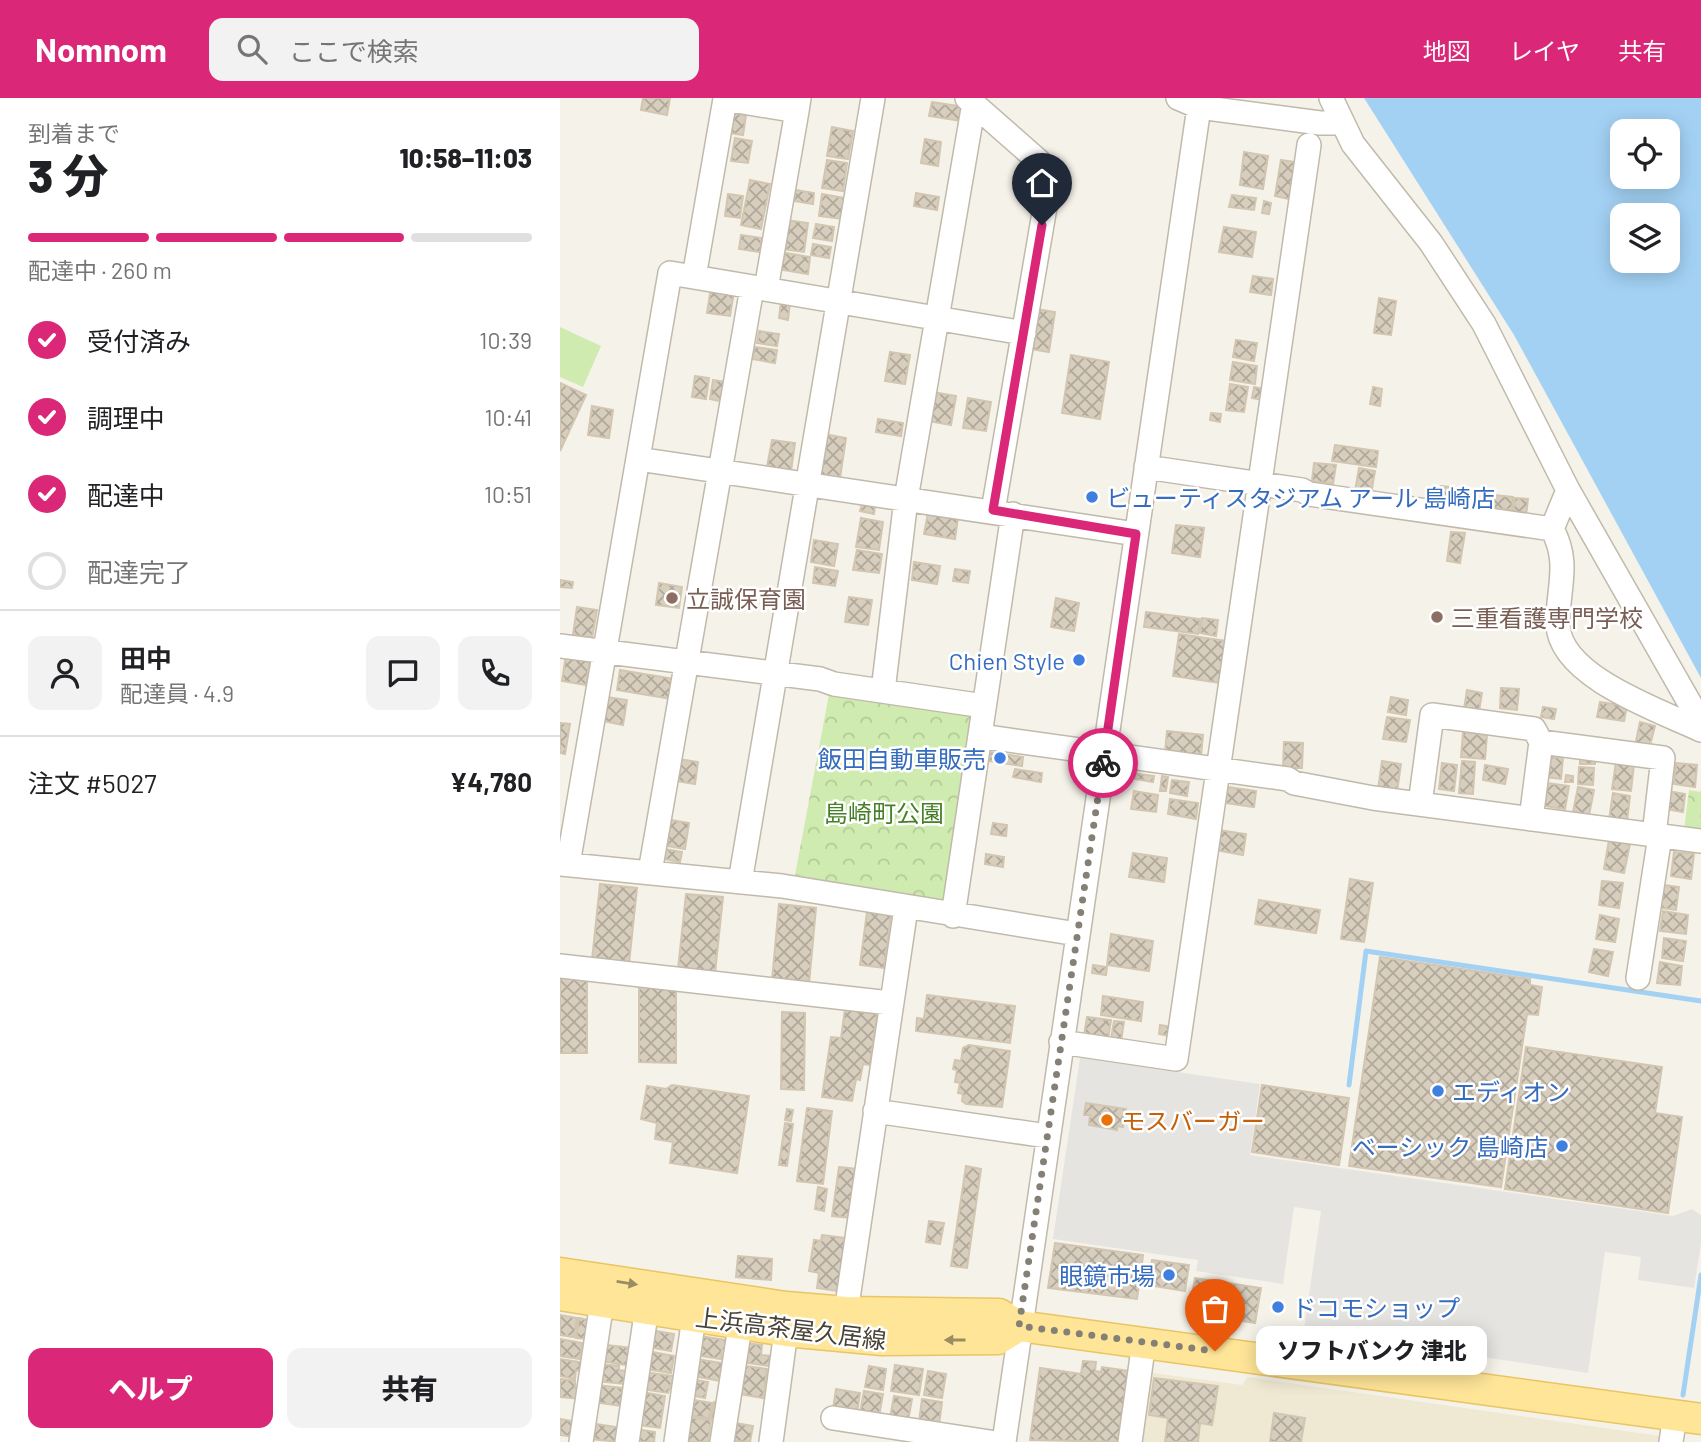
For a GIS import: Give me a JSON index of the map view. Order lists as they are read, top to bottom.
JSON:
{
  "streets": {
    "main road": ["上浜高茶屋久居線"]
  },
  "parks": ["島崎町公園"],
  "places": [
    "ビューティスタジアム アール 島崎店",
    "立誠保育園",
    "三重看護専門学校",
    "Chien Style",
    "飯田自動車販売",
    "エディオン",
    "モスバーガー",
    "ベーシック 島崎店",
    "眼鏡市場",
    "ドコモショップ",
    "ソフトバンク 津北"
  ],
  "page": {
    "header": "Nomnom",
    "search": "ここで検索",
    "nav": ["地図", "レイヤ", "共有"],
    "heading": ["3 分", "到着まで", "10:58–11:03"],
    "panel": [
      "田中",
      "配達員 · 4.9",
      "注文 #5027",
      "¥4,780"
    ],
    "bar": "配達中 · 260 m",
    "list": [
      ["受付済み", "10:39"],
      ["調理中", "10:41"],
      ["配達中", "10:51"],
      "配達完了"
    ],
    "bubble": "ソフトバンク 津北",
    "buttons": ["ヘルプ", "共有"]
  }
}
